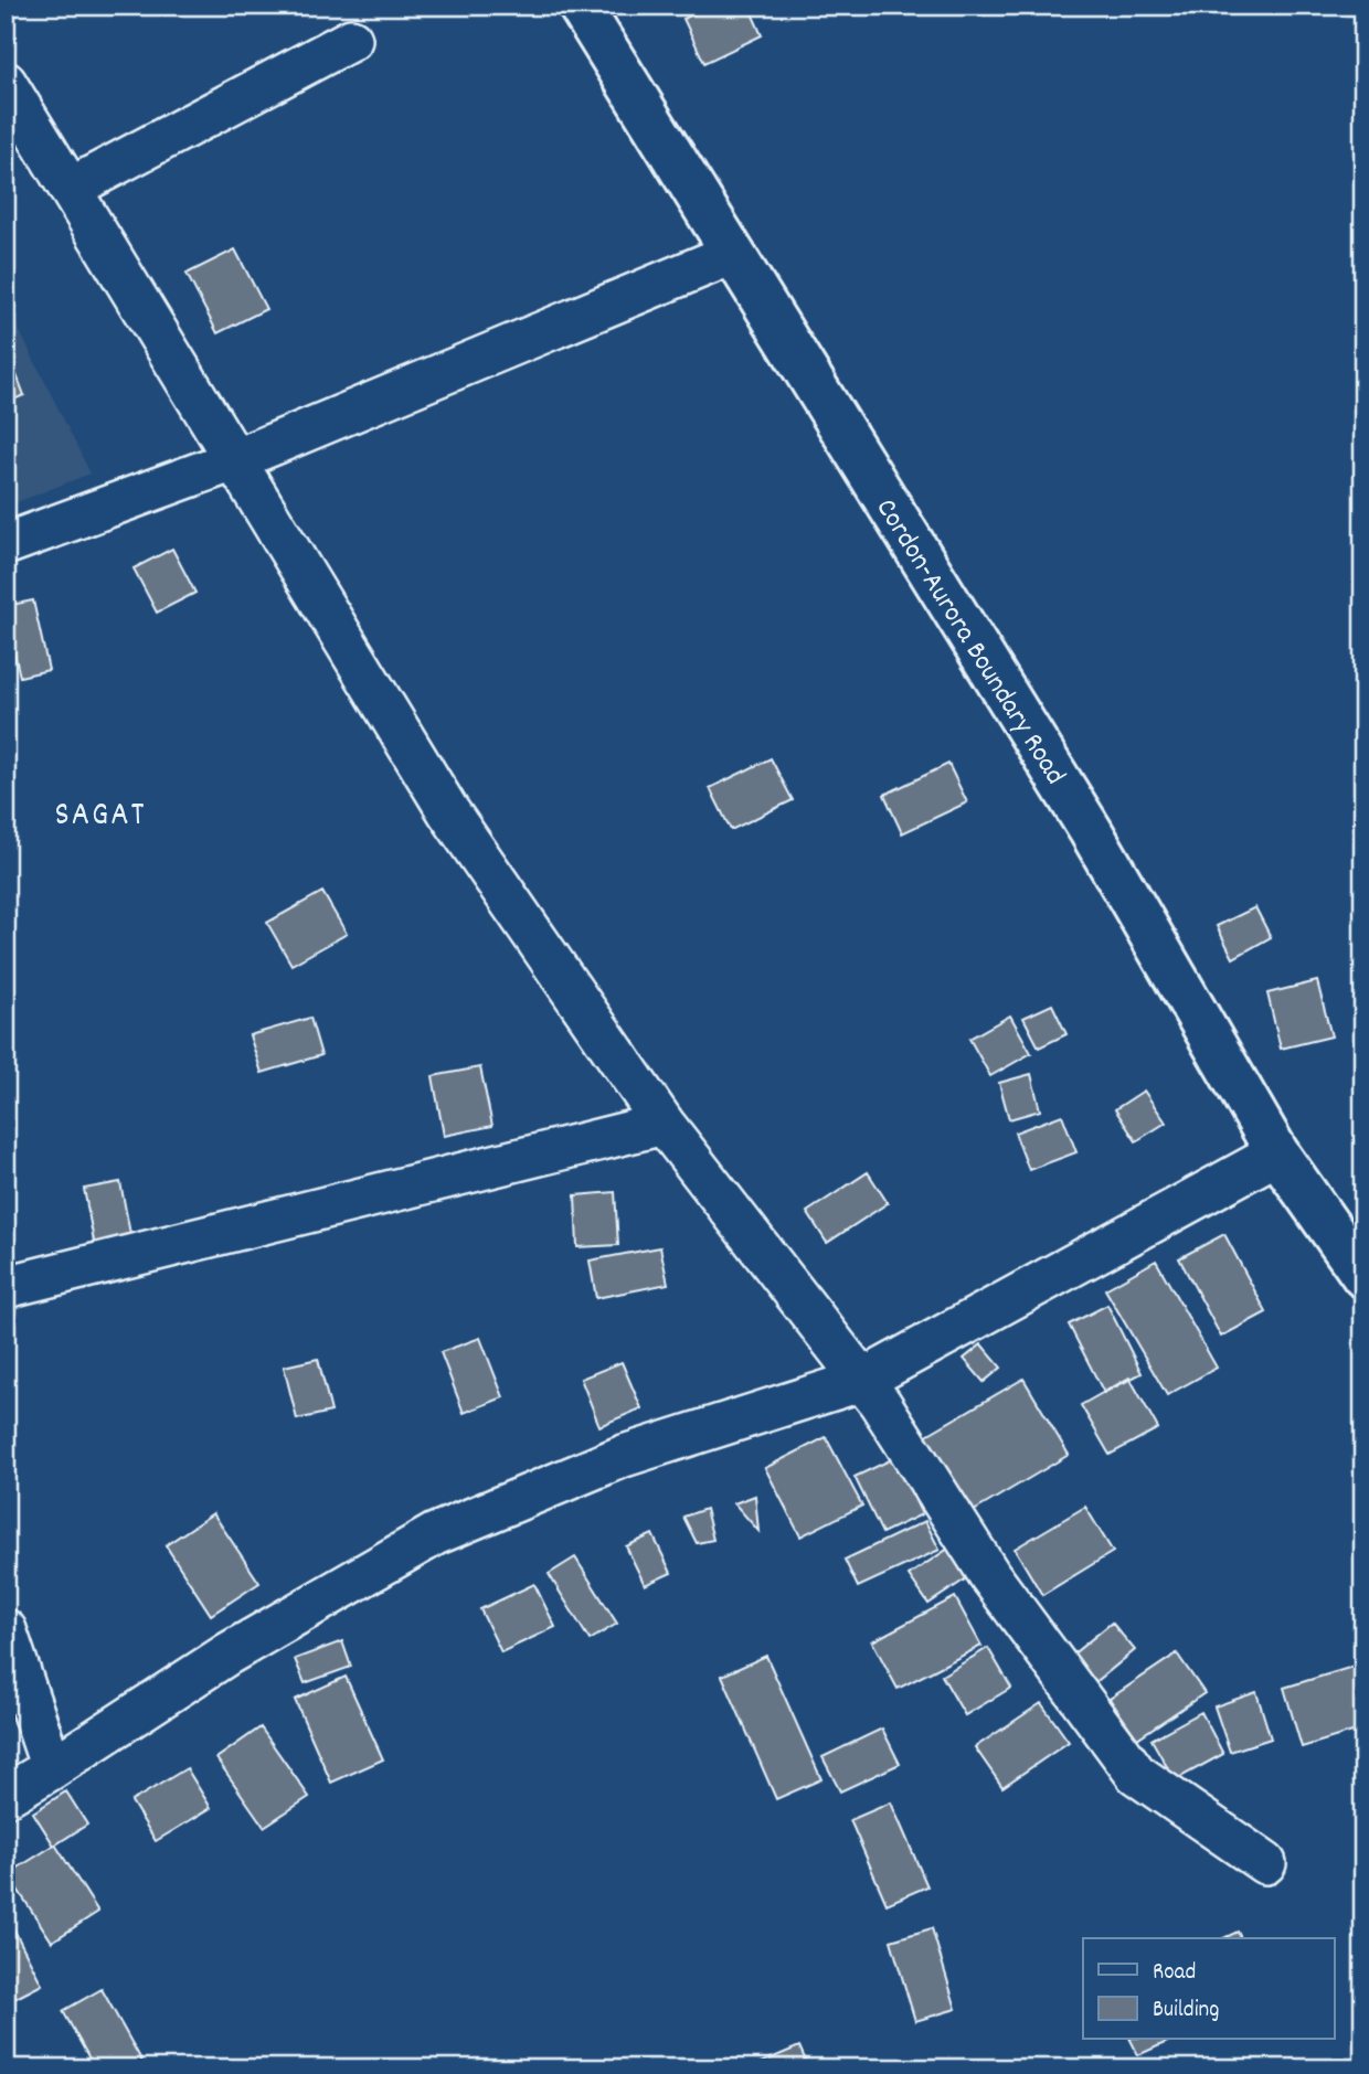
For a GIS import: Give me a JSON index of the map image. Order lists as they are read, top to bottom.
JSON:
{
  "streets": {
    "main road": ["Cordon-Aurora Boundary Road"]
  },
  "districts": ["SAGAT"],
  "legend": ["Road", "Building"]
}
